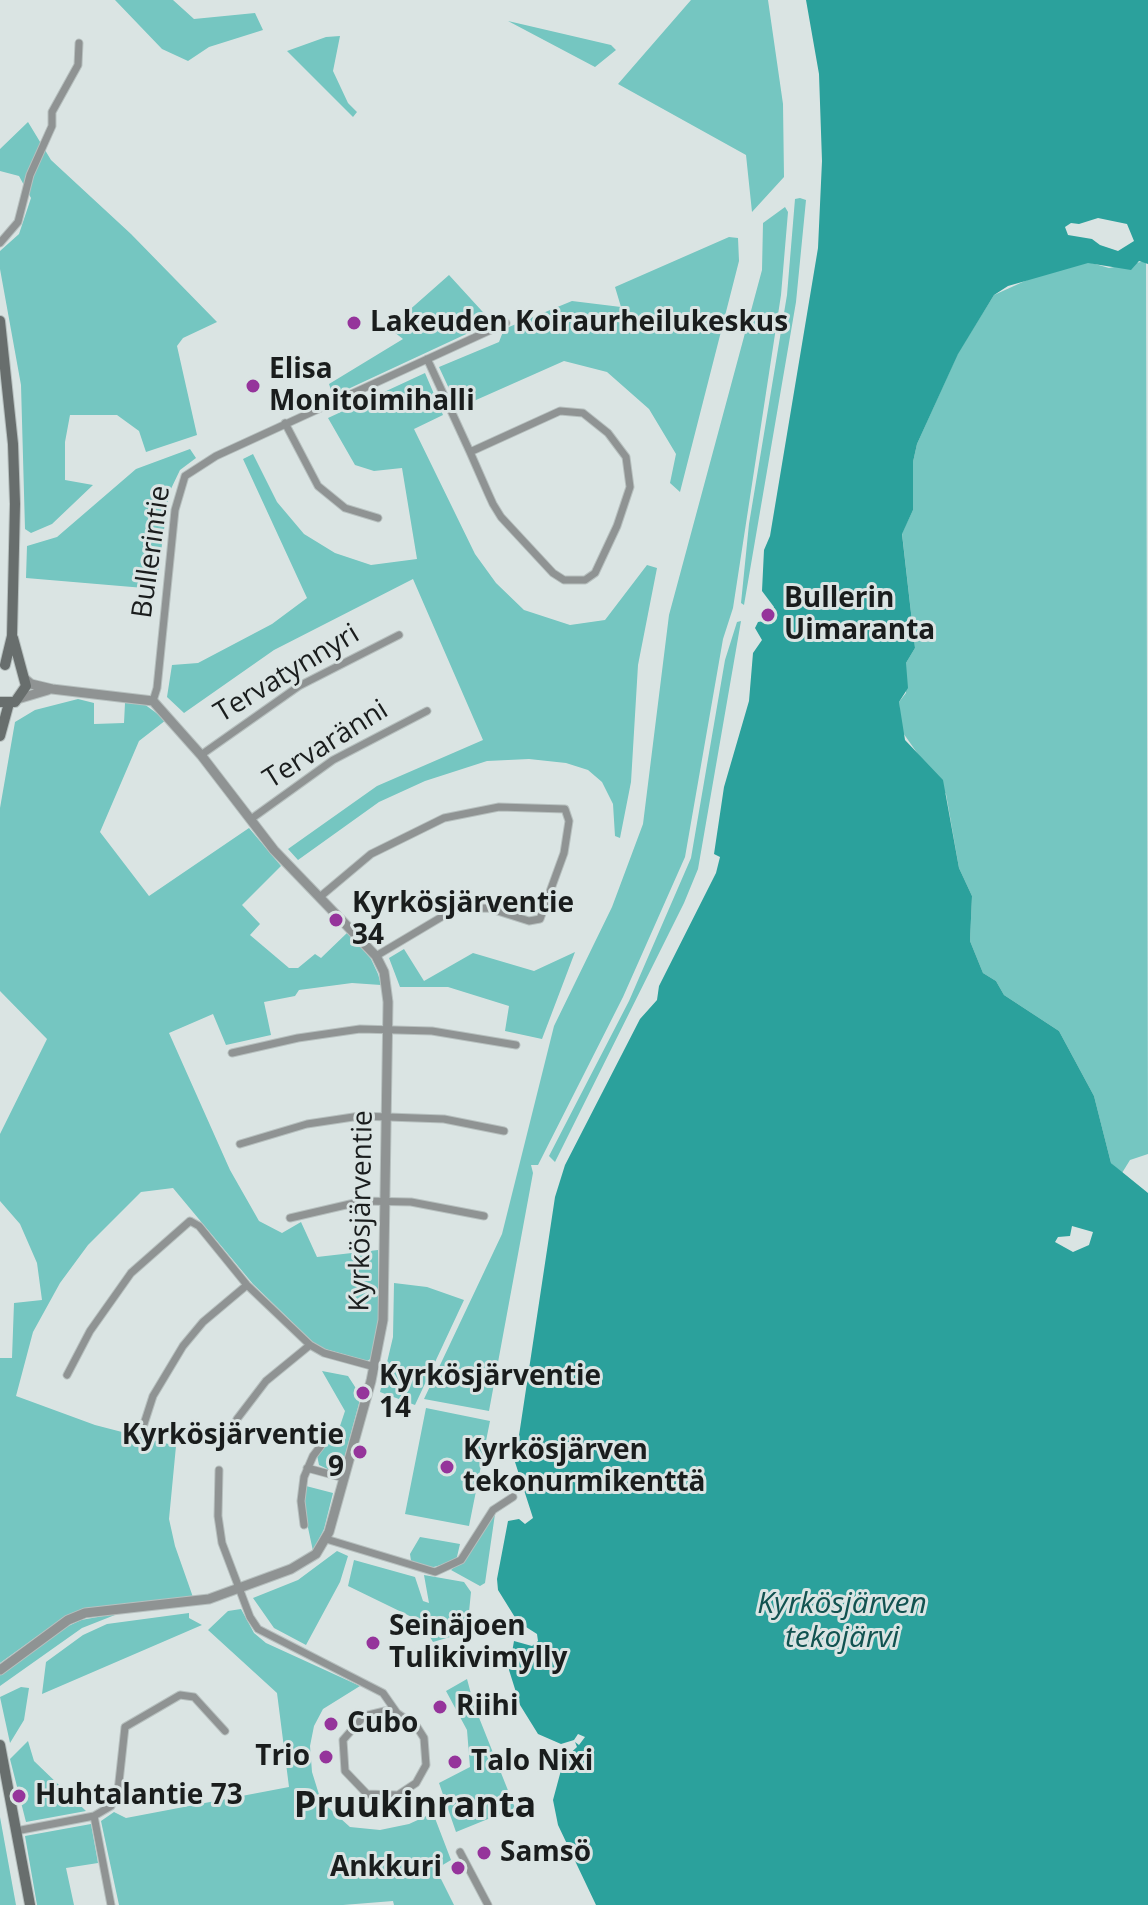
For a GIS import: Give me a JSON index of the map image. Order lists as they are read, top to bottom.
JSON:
{
  "streets": {
    "street": [
      "Bullerintie",
      "Tervatynnyri",
      "Tervaränni",
      "Kyrkösjärventie"
    ]
  },
  "crossings": [
    ["Bullerintie", "Kyrkösjärventie"],
    ["Tervatynnyri", "Kyrkösjärventie"],
    ["Tervaränni", "Kyrkösjärventie"]
  ],
  "districts": ["Pruukinranta"],
  "water": ["Kyrkösjärven tekojärvi"],
  "places": [
    "Lakeuden Koiraurheilukeskus",
    "Elisa Monitoimihalli",
    "Bullerin Uimaranta",
    "Kyrkösjärventie 34",
    "Kyrkösjärventie 14",
    "Kyrkösjärventie 9",
    "Kyrkösjärven tekonurmikenttä",
    "Seinäjoen Tulikivimylly",
    "Riihi",
    "Cubo",
    "Trio",
    "Talo Nixi",
    "Huhtalantie 73",
    "Samsö",
    "Ankkuri"
  ]
}
